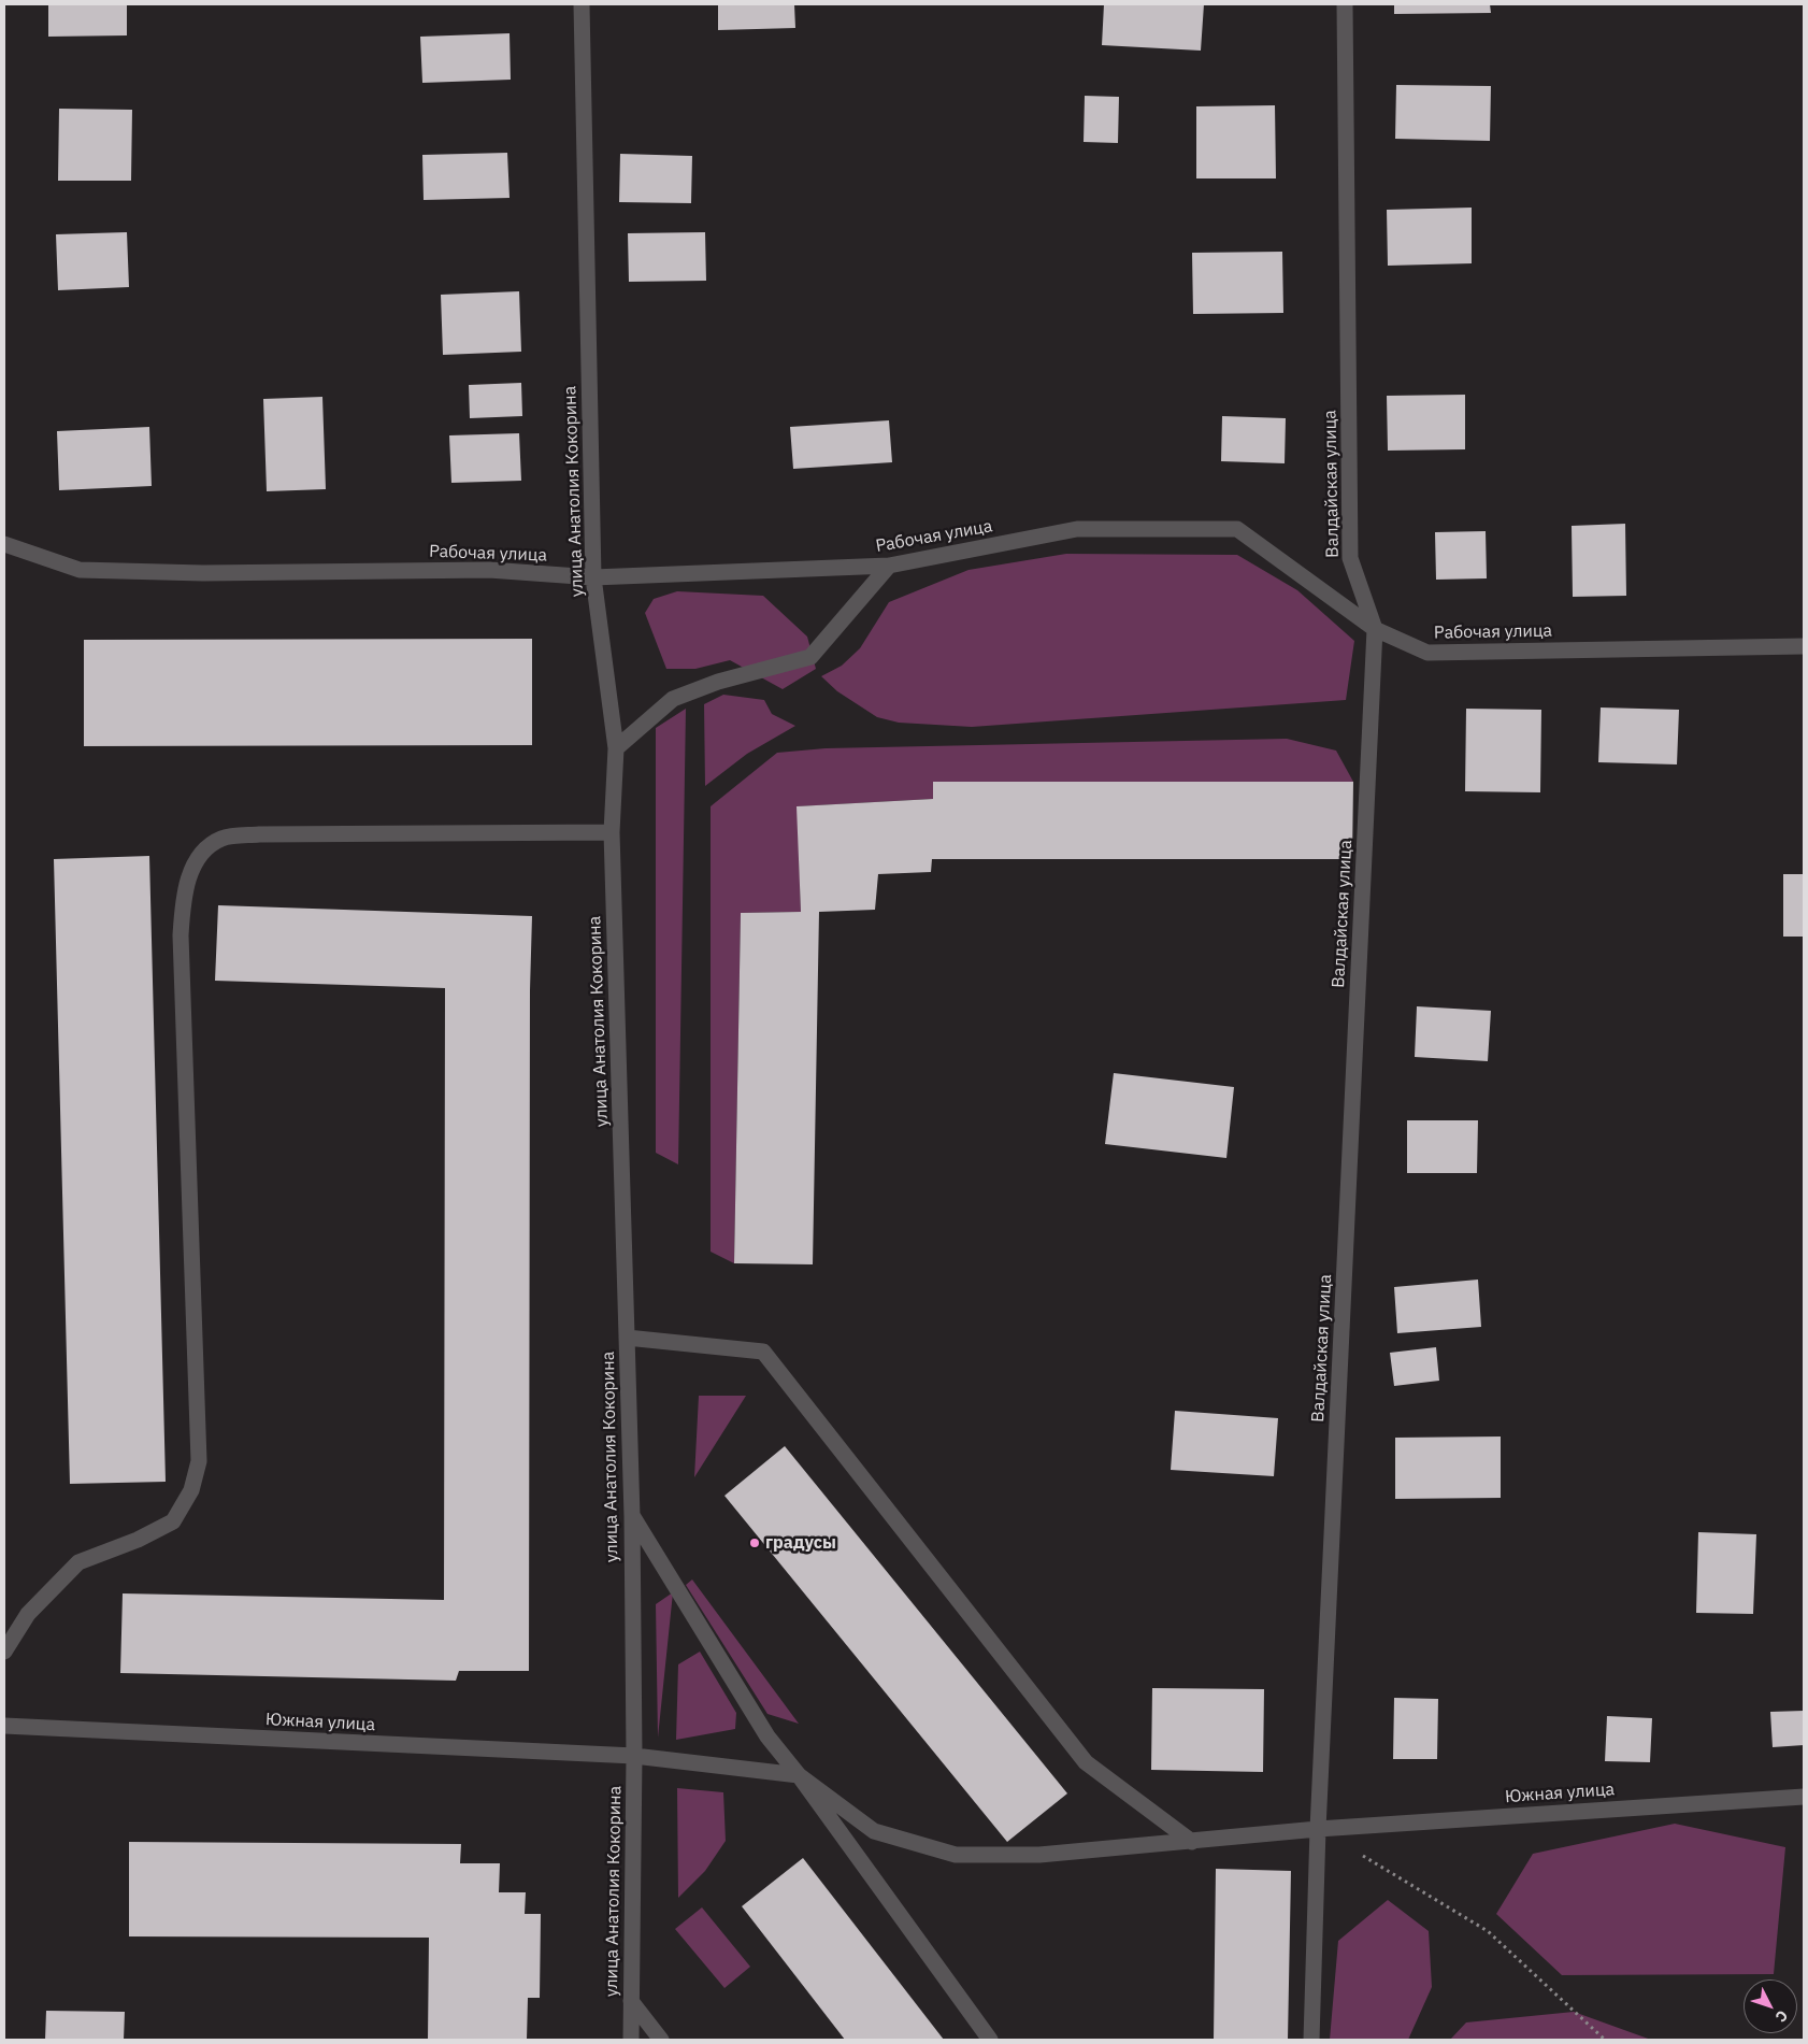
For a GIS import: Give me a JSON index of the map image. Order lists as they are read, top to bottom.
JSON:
{
  "streets": {
    "street": [
      "Валдайская улица",
      "улица Анатолия Кокорина",
      "Рабочая улица",
      "Южная улица"
    ]
  },
  "crossings": [
    ["Валдайская улица", "Рабочая улица"],
    ["Валдайская улица", "Южная улица"],
    ["улица Анатолия Кокорина", "Рабочая улица"],
    ["улица Анатолия Кокорина", "Южная улица"]
  ],
  "places": ["градусы"],
  "north": "bottom right"
}
